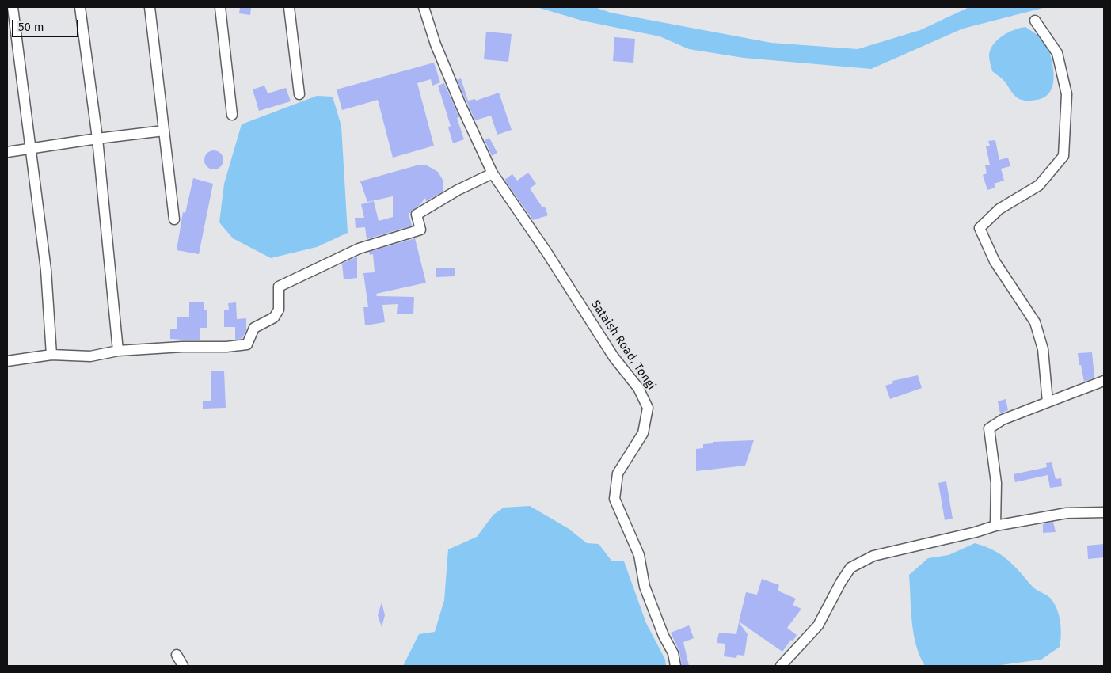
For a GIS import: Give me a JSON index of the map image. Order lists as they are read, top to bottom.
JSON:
{
  "streets": {
    "street": ["Sataish Road, Tongi"]
  },
  "scale_bar": "50 m"
}
